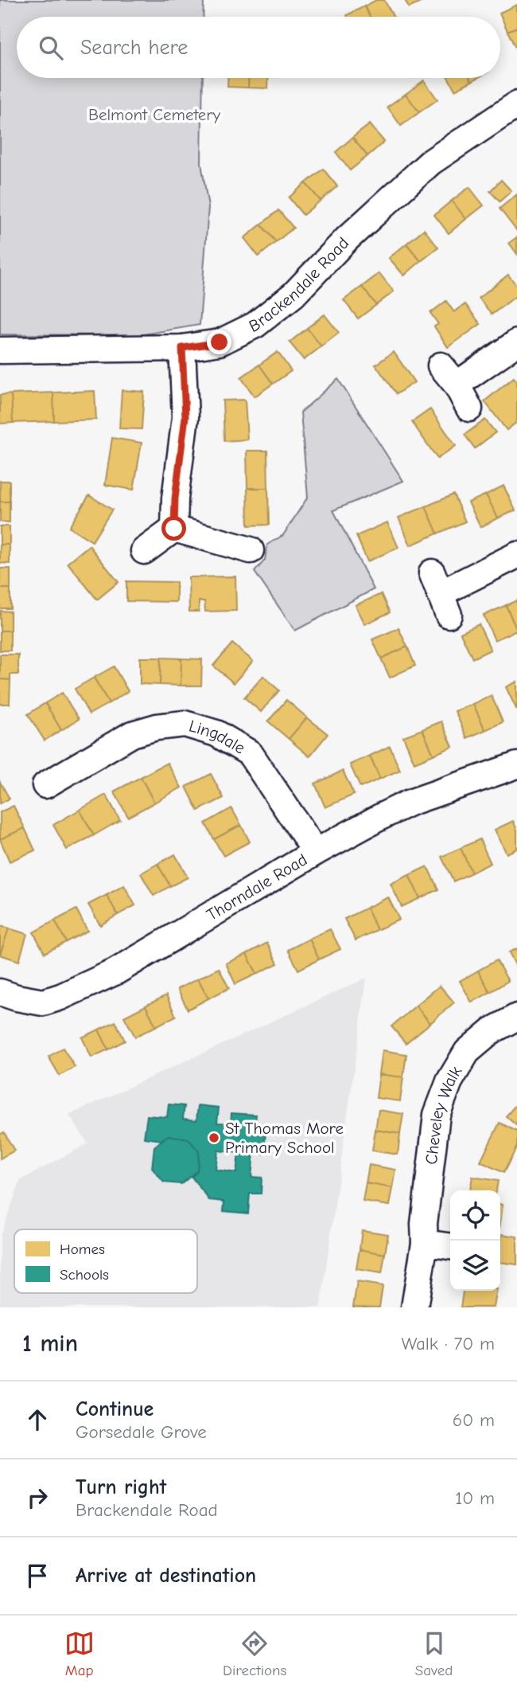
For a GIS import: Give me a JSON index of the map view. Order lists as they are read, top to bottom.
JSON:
{
  "streets": {
    "street": [
      "Brackendale Road",
      "Lingdale",
      "Thorndale Road",
      "Cheveley Walk"
    ]
  },
  "crossings": [
    ["Lingdale", "Thorndale Road"]
  ],
  "parks": ["Belmont Cemetery"],
  "places": ["St Thomas More Primary School"],
  "legend": ["Homes", "Schools"],
  "page": {
    "search": "Search here",
    "heading": ["1 min", "Walk · 70 m"],
    "list": [
      ["Continue", "Gorsedale Grove", "60 m"],
      ["Turn right", "Brackendale Road", "10 m"],
      "Arrive at destination"
    ],
    "nav": ["Map", "Directions", "Saved"]
  }
}
